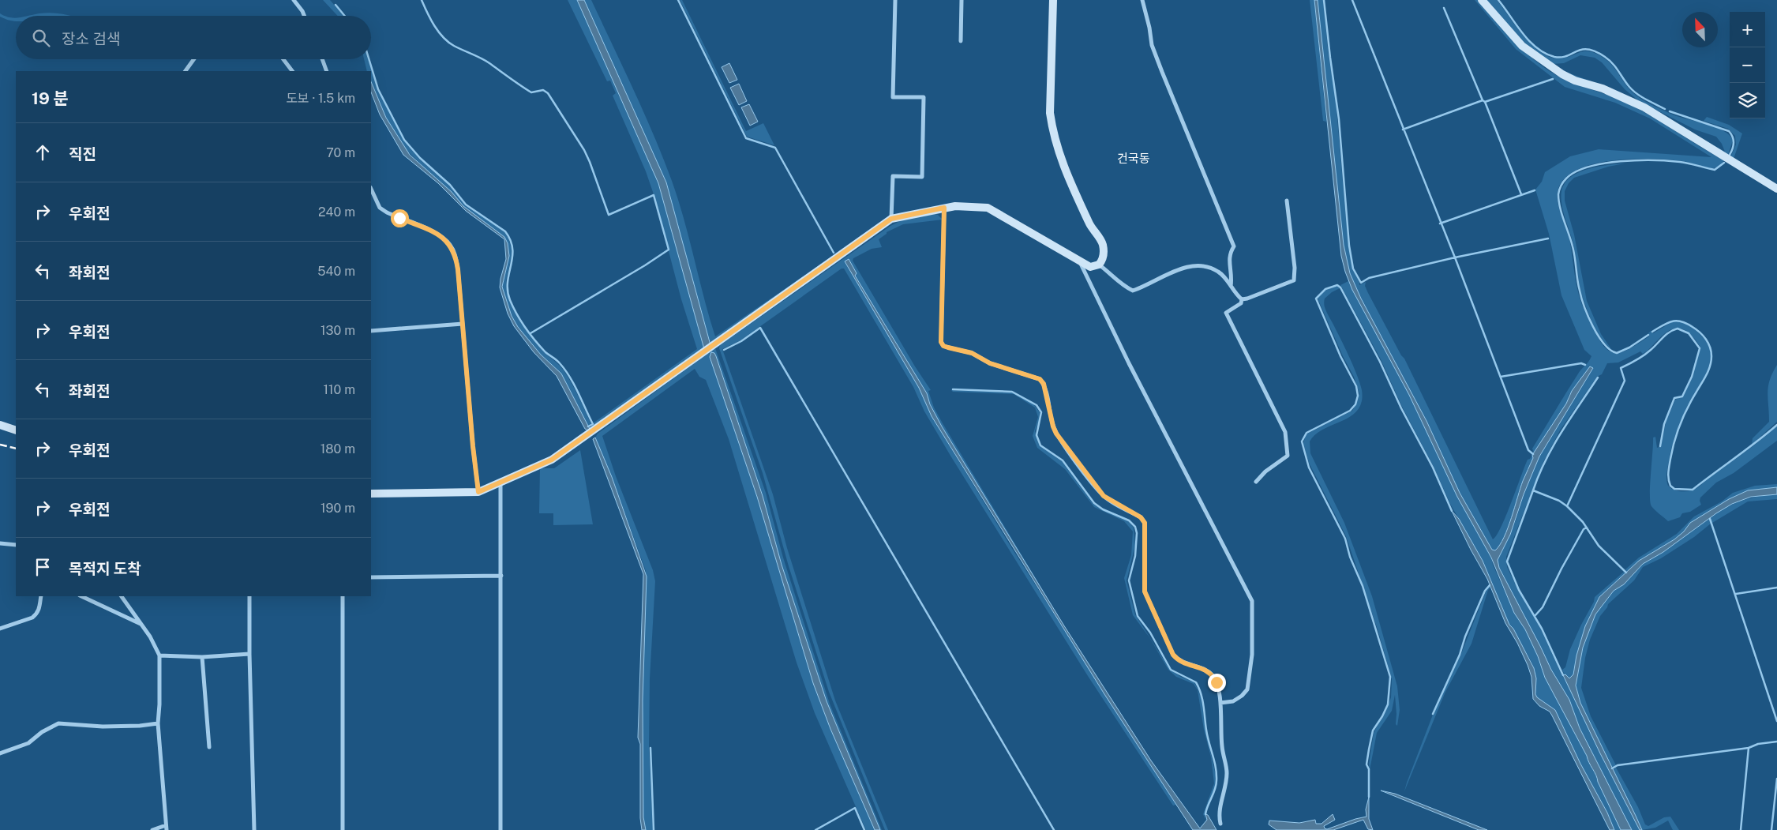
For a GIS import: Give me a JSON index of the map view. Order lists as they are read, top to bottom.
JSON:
{
  "districts": ["건국동"],
  "north": "top left",
  "page": {
    "map_buttons": ["+", "−"],
    "search": "장소 검색",
    "heading": ["19 분", "도보 · 1.5 km"],
    "list": [
      ["직진", "70 m"],
      ["우회전", "240 m"],
      ["좌회전", "540 m"],
      ["우회전", "130 m"],
      ["좌회전", "110 m"],
      ["우회전", "180 m"],
      ["우회전", "190 m"],
      "목적지 도착"
    ]
  }
}
